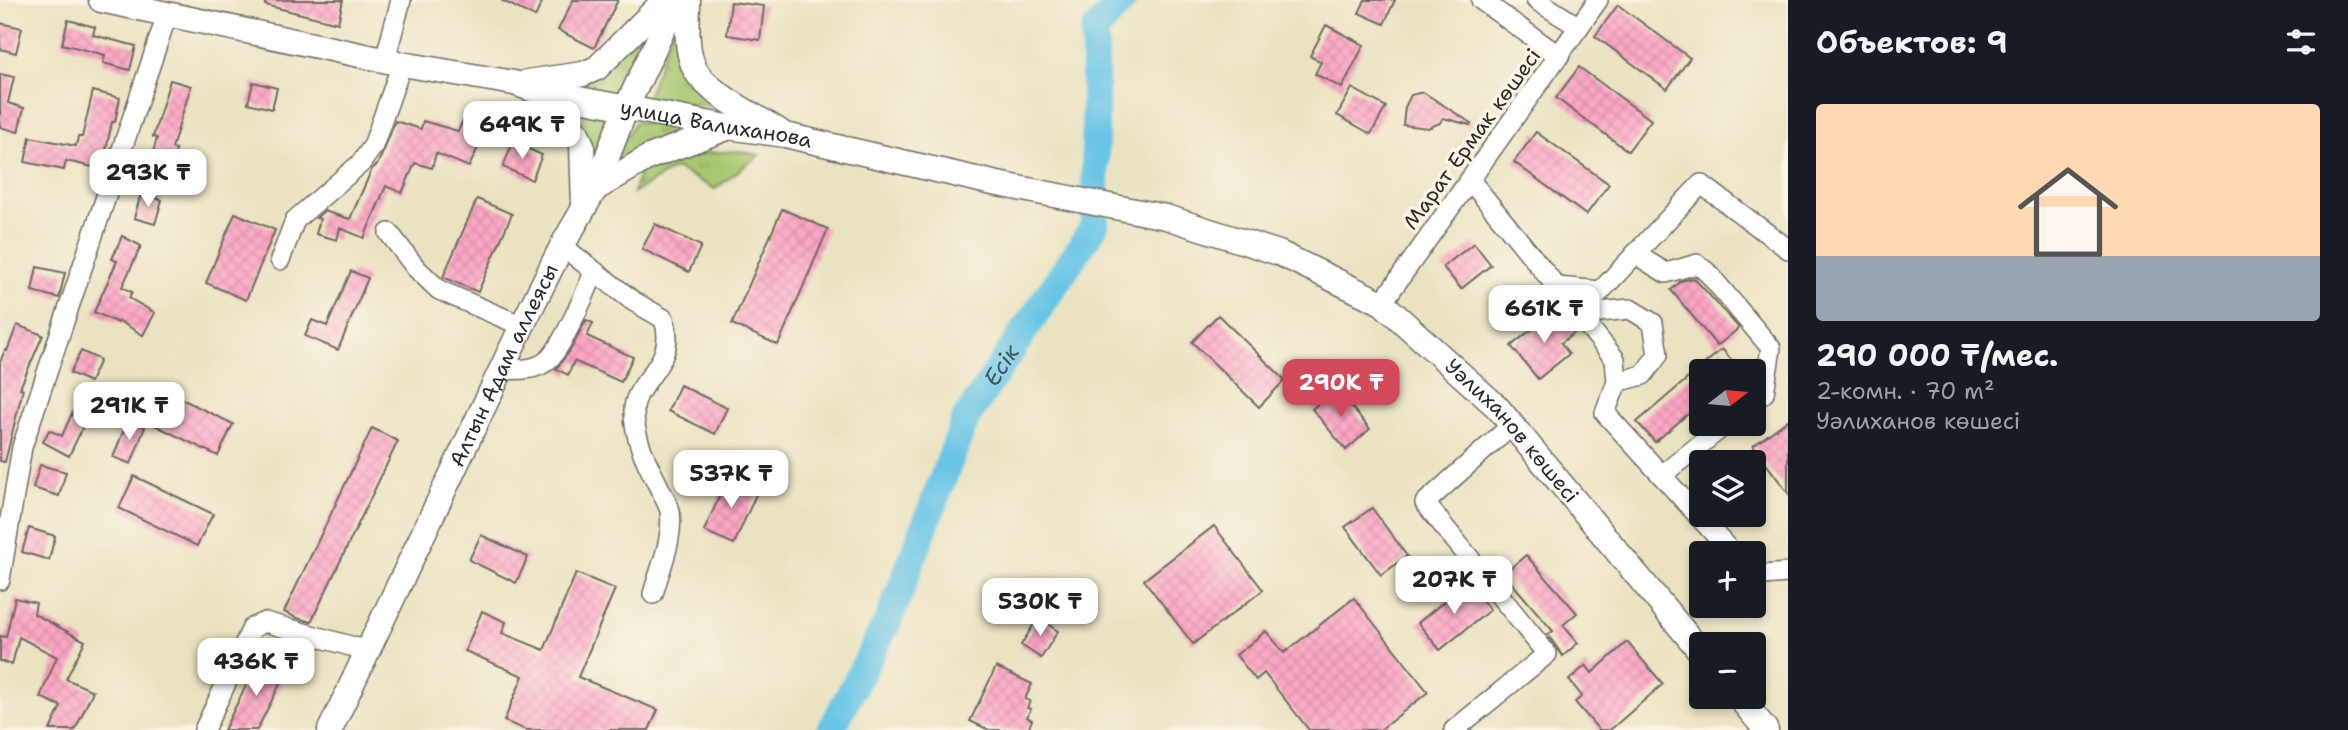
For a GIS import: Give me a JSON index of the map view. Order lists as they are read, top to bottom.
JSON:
{
  "streets": {
    "main road": ["улица Валиханова", "Алтын Адам аллеясы", "Уәлиханов көшесі"],
    "street": ["Марат Ермак көшесі"]
  },
  "crossings": [
    ["улица Валиханова", "Алтын Адам аллеясы"],
    ["улица Валиханова", "Уәлиханов көшесі"],
    ["Марат Ермак көшесі", "Уәлиханов көшесі"]
  ],
  "water": ["Есік"],
  "north": "right",
  "page": {
    "heading": "Объектов: 9",
    "list": [
      {
        "name": "290 000 ₸/мес.",
        "note": "2-комн. · 70 m² · Уәлиханов көшесі"
      }
    ],
    "price": [
      "649K ₸",
      "293K ₸",
      "661K ₸",
      "290K ₸",
      "291K ₸",
      "537K ₸",
      "207K ₸",
      "530K ₸",
      "436K ₸"
    ],
    "map_buttons": ["+", "−"]
  }
}
